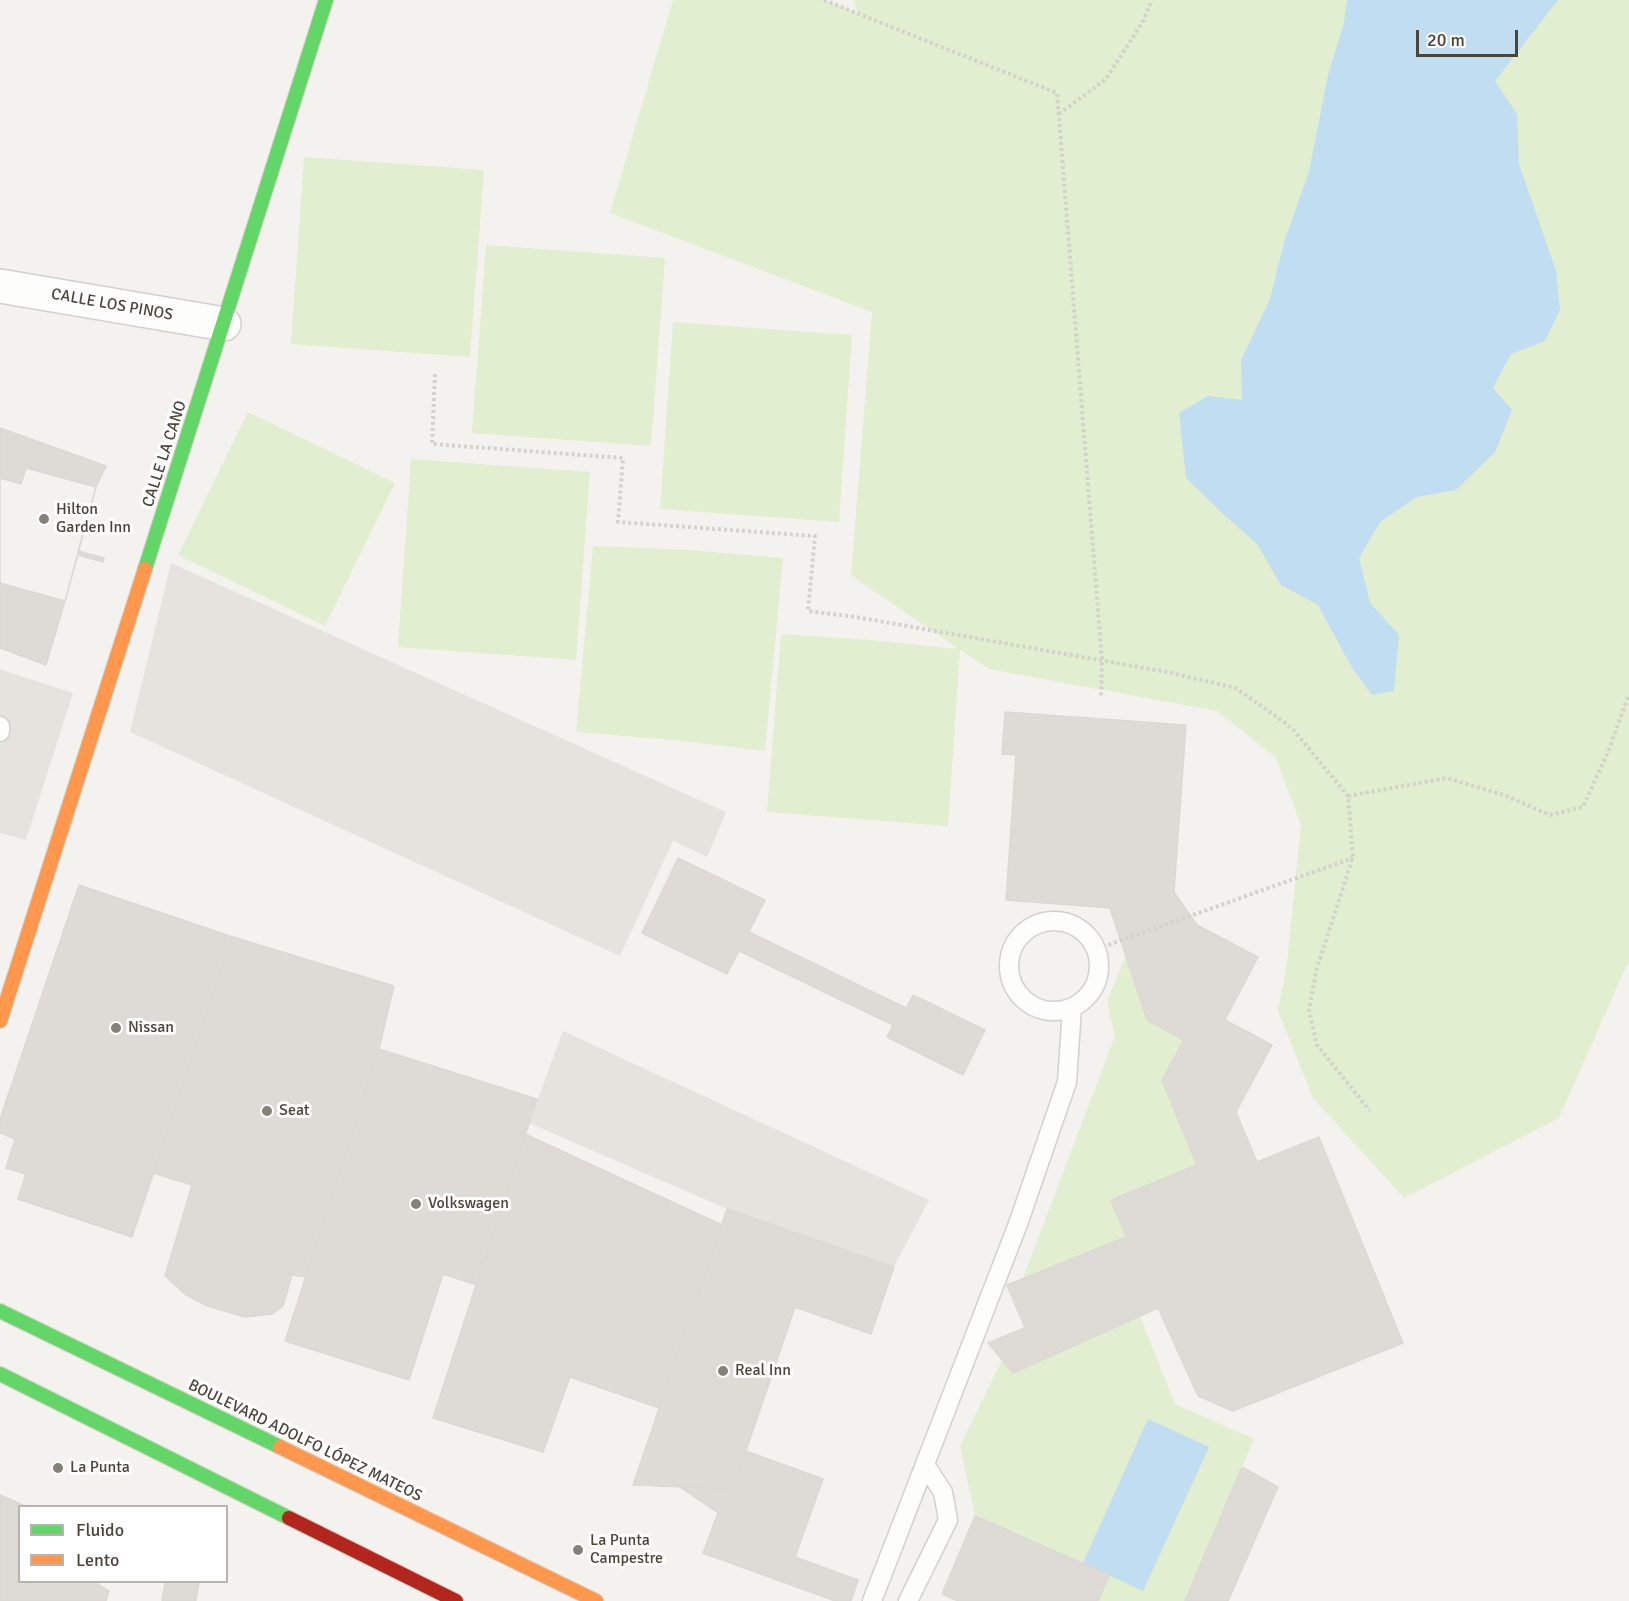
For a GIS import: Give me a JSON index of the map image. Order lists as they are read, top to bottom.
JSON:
{
  "streets": {
    "main road": ["CALLE LA CANO", "BOULEVARD ADOLFO LÓPEZ MATEOS"],
    "street": ["CALLE LOS PINOS"]
  },
  "crossings": [
    ["CALLE LOS PINOS", "CALLE LA CANO"]
  ],
  "places": [
    "Hilton Garden Inn",
    "Nissan",
    "Seat",
    "Volkswagen",
    "Real Inn",
    "La Punta",
    "La Punta Campestre"
  ],
  "legend": ["Fluido", "Lento"],
  "scale_bar": "20 m"
}
